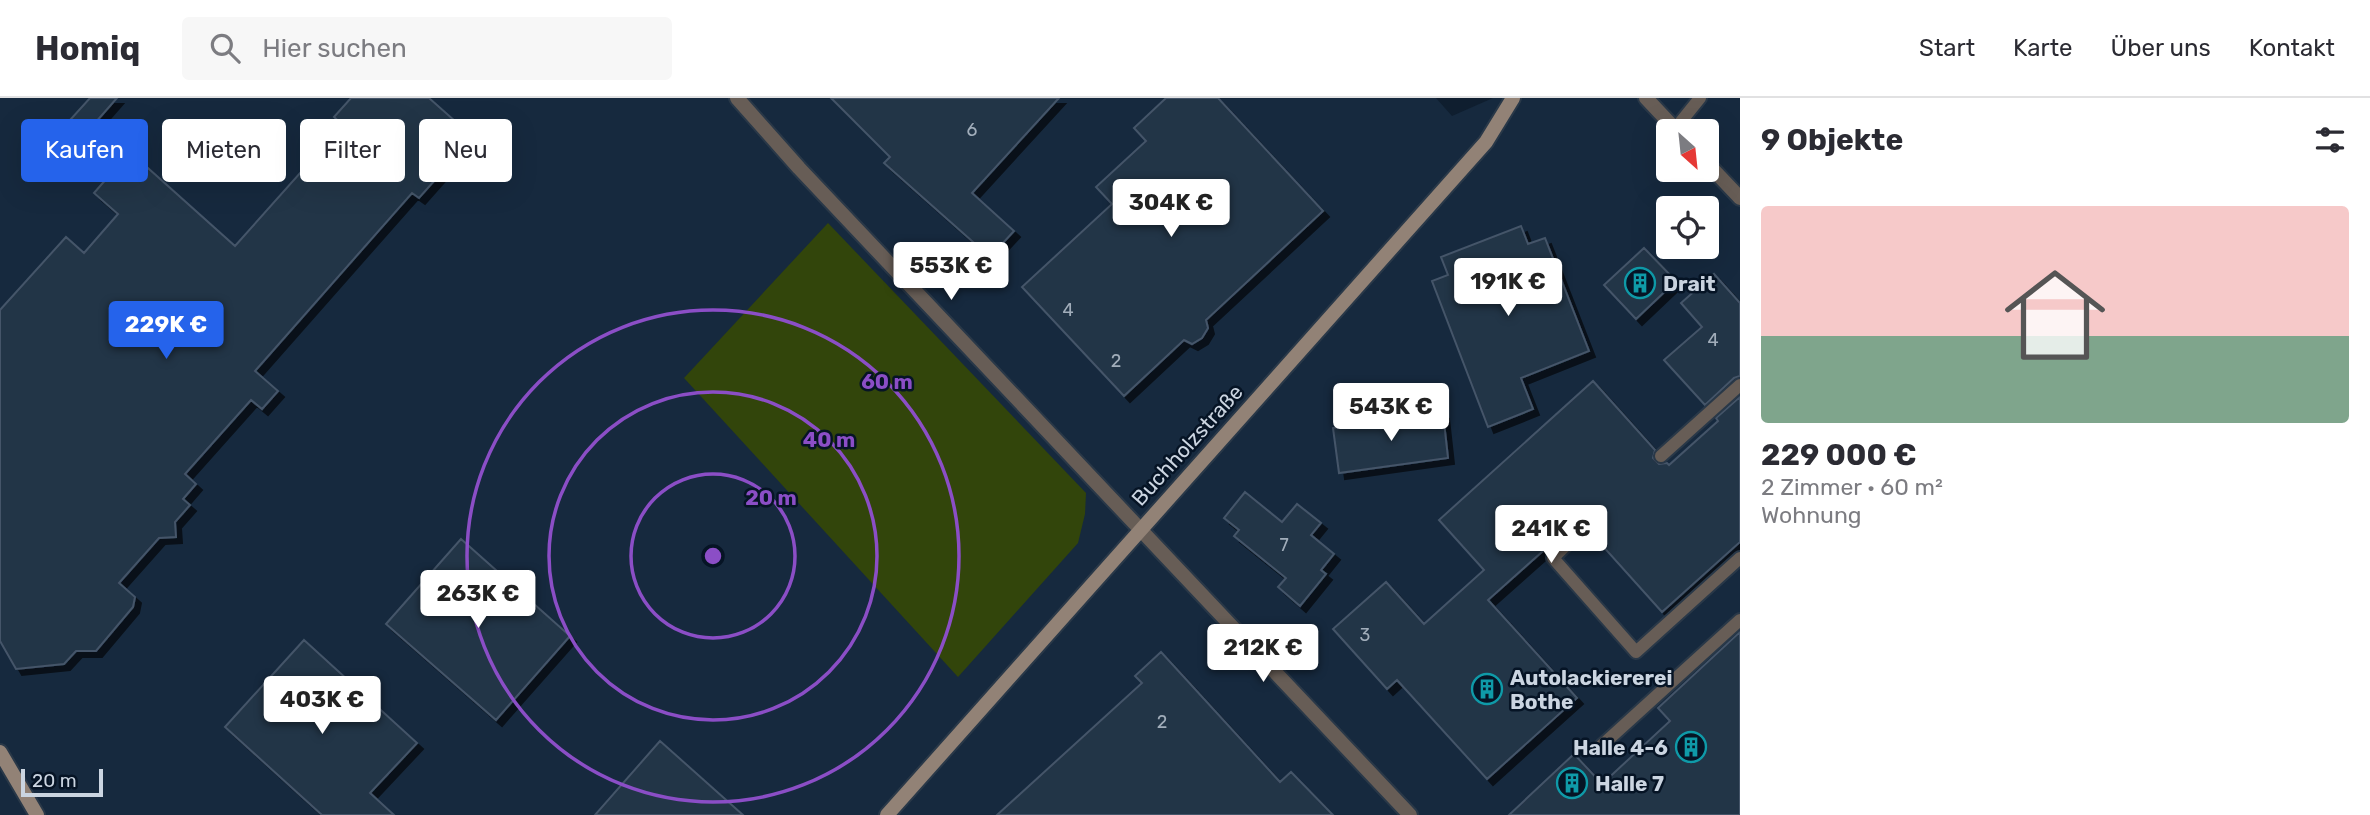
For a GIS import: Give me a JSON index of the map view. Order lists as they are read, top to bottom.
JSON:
{
  "streets": {
    "street": ["Buchholzstraße"]
  },
  "places": {
    "building": [
      "Drait",
      "Autolackiererei Bothe",
      "Halle 4-6",
      "Halle 7"
    ]
  },
  "house_numbers": [
    "6",
    "4",
    "4",
    "2",
    "7",
    "3",
    "2"
  ],
  "scale_bar": "20 m",
  "north": "bottom right",
  "page": {
    "header": "Homiq",
    "search": "Hier suchen",
    "nav": [
      "Start",
      "Karte",
      "Über uns",
      "Kontakt"
    ],
    "heading": "9 Objekte",
    "chip": [
      "Kaufen",
      "Mieten",
      "Filter",
      "Neu"
    ],
    "price": [
      "304K €",
      "553K €",
      "191K €",
      "229K €",
      "543K €",
      "241K €",
      "263K €",
      "212K €",
      "403K €"
    ],
    "list": [
      {
        "name": "229 000 €",
        "note": "2 Zimmer · 60 m² · Wohnung"
      }
    ],
    "scale": "20 m"
  },
  "rings": ["60 m", "40 m", "20 m"]
}
